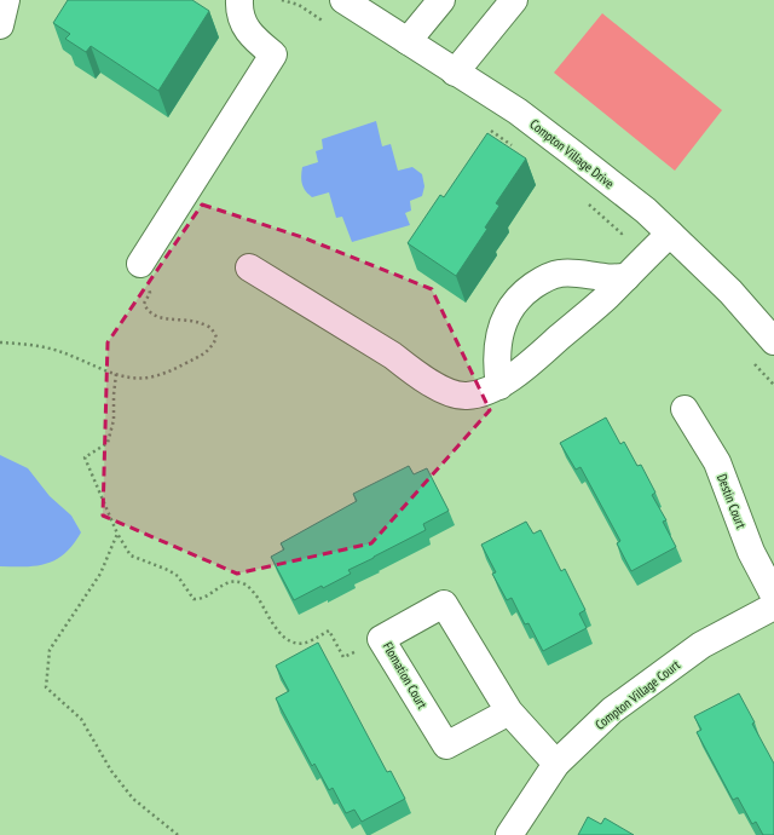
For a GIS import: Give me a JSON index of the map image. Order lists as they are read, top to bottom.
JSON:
{
  "streets": {
    "street": [
      "Compton Village Drive",
      "Destin Court",
      "Flomation Court",
      "Compton Village Court"
    ]
  },
  "crossings": [
    ["Flomation Court", "Compton Village Court"]
  ]
}
